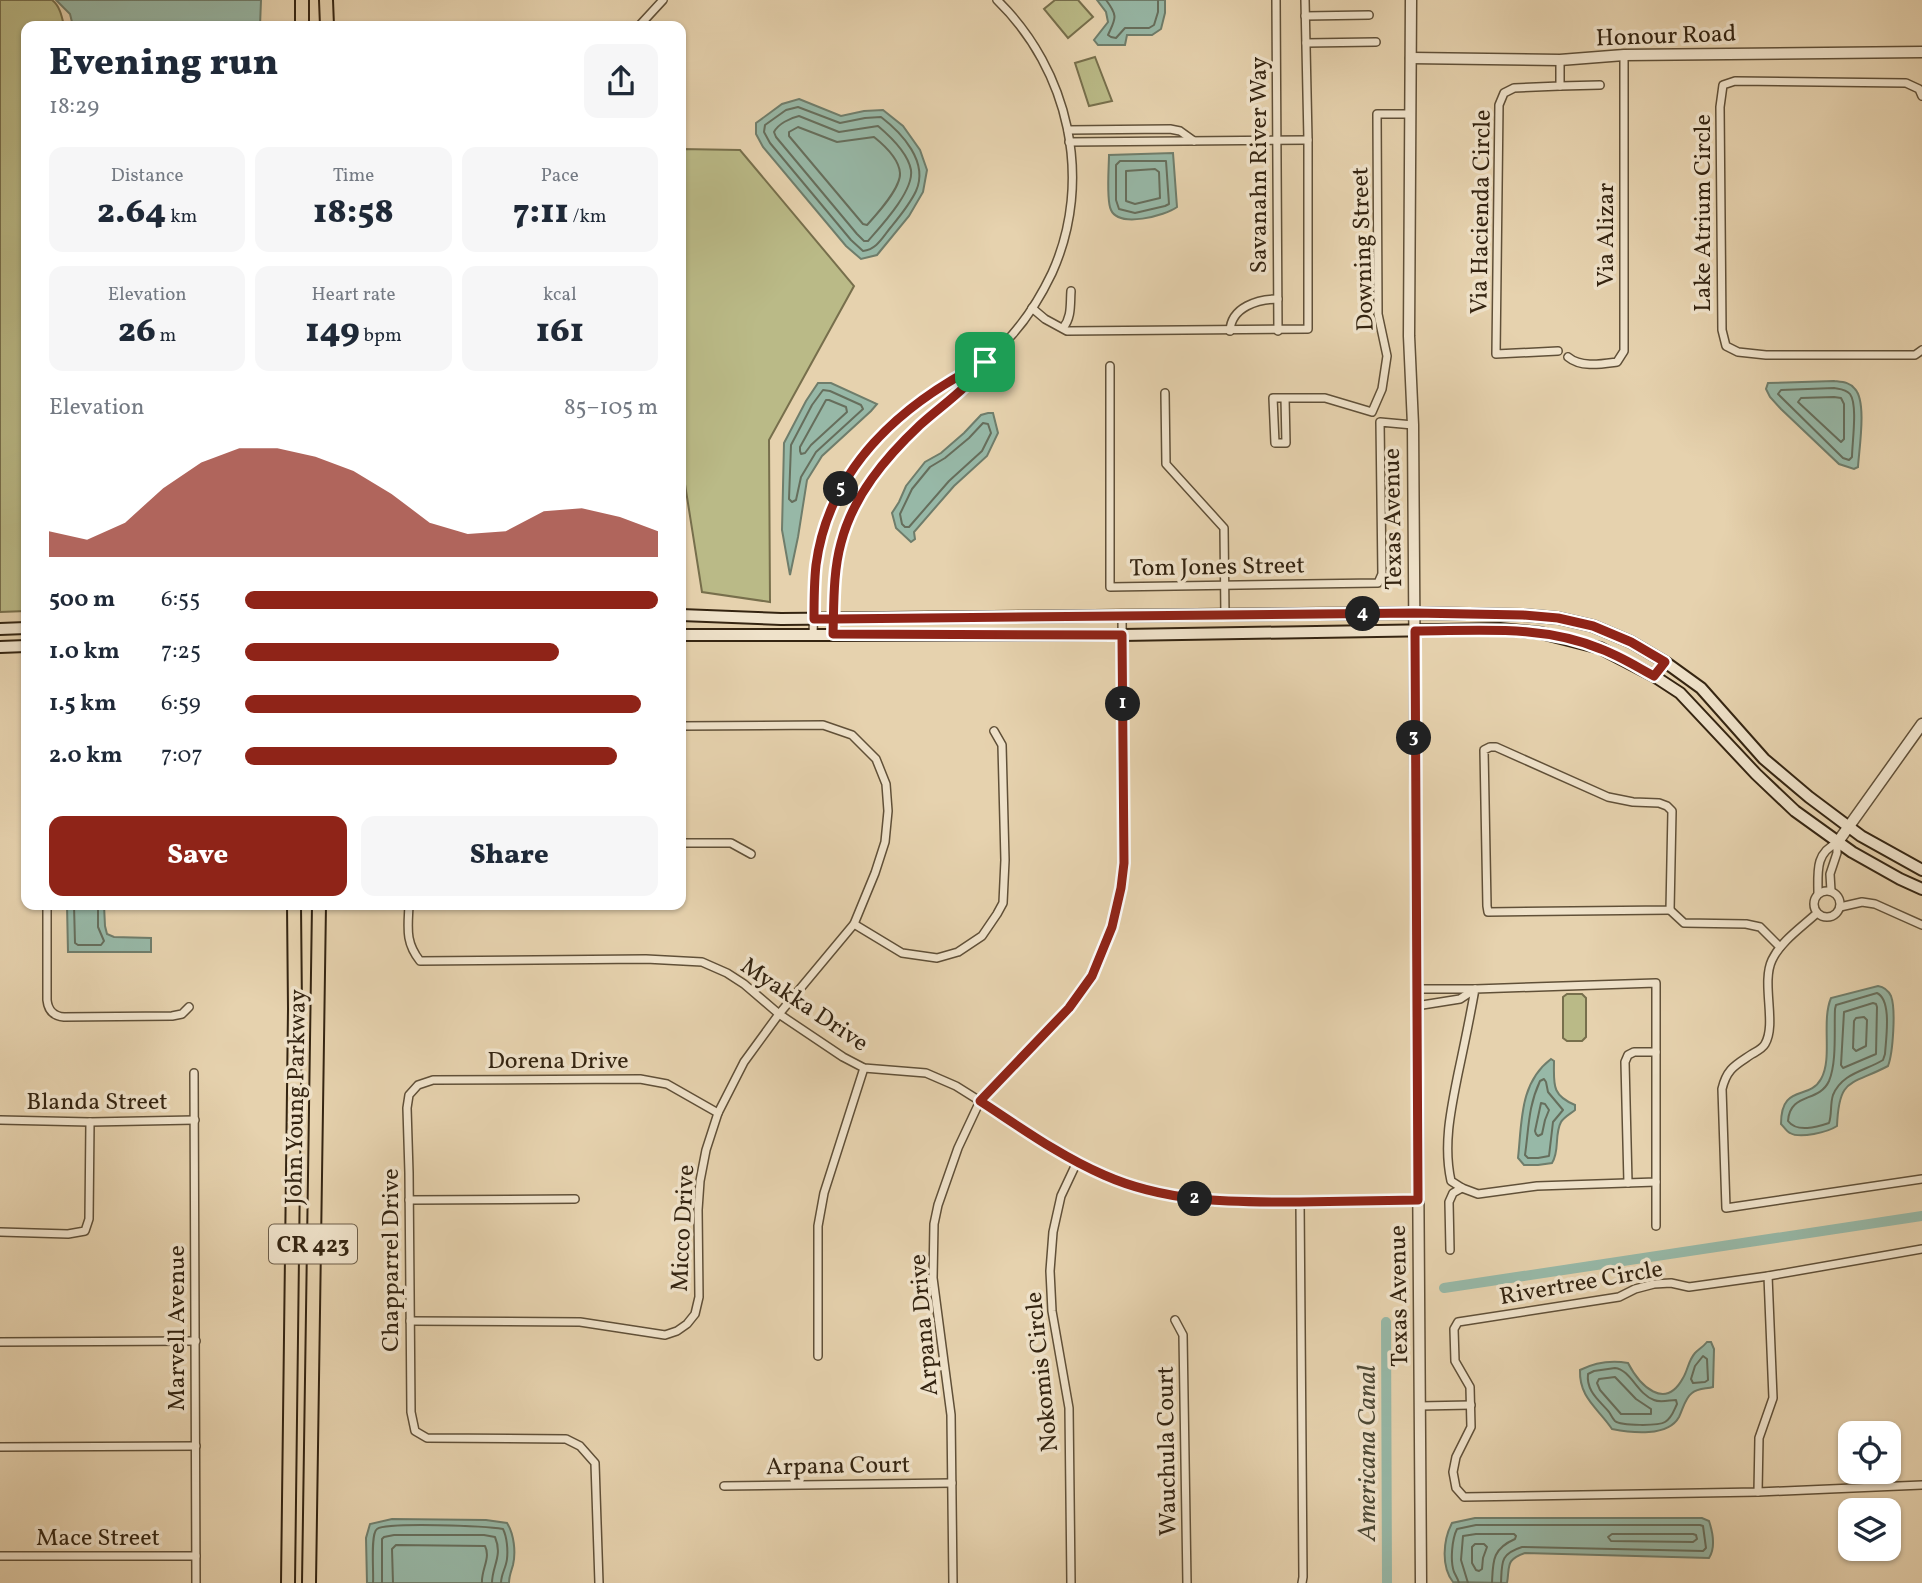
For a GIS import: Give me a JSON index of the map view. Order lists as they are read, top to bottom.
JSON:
{
  "streets": {
    "highway": ["John Young Parkway", "CR 423"],
    "street": [
      "Honour Road",
      "Savanahn River Way",
      "Via Hacienda Circle",
      "Lake Atrium Circle",
      "Via Alizar",
      "Downing Street",
      "Texas Avenue",
      "Tom Jones Street",
      "Myakka Drive",
      "Dorena Drive",
      "Blanda Street",
      "Micco Drive",
      "Chapparrel Drive",
      "Rivertree Circle",
      "Arpana Drive",
      "Marvell Avenue",
      "Nokomis Circle",
      "Wauchula Court",
      "Arpana Court",
      "Mace Street"
    ]
  },
  "crossings": [
    ["Honour Road", "Via Alizar"],
    ["Honour Road", "Texas Avenue"],
    ["Downing Street", "Texas Avenue"],
    ["Texas Avenue", "Tom Jones Street"],
    ["Texas Avenue", "Myakka Drive"],
    ["Myakka Drive", "Micco Drive"],
    ["Myakka Drive", "Arpana Drive"],
    ["Myakka Drive", "Nokomis Circle"],
    ["Dorena Drive", "Micco Drive"],
    ["Dorena Drive", "Chapparrel Drive"],
    ["Blanda Street", "Marvell Avenue"],
    ["Micco Drive", "Chapparrel Drive"],
    ["Arpana Drive", "Arpana Court"],
    ["Marvell Avenue", "Mace Street"]
  ],
  "water": ["Americana Canal"],
  "page": {
    "heading": ["Evening run", "18:29"],
    "stats": [
      ["Distance", "2.64 km"],
      ["Time", "18:58"],
      ["Pace", "7:11 /km"],
      ["Elevation", "26 m"],
      ["Heart rate", "149 bpm"],
      ["kcal", "161"]
    ],
    "chart": ["Elevation", "85–105 m"],
    "pins": [
      "5",
      "4",
      "1",
      "3",
      "2"
    ],
    "list": [
      {
        "name": "500 m",
        "note": "6:55"
      },
      {
        "name": "1.0 km",
        "note": "7:25"
      },
      {
        "name": "1.5 km",
        "note": "6:59"
      },
      {
        "name": "2.0 km",
        "note": "7:07"
      }
    ],
    "buttons": ["Save", "Share"]
  }
}
